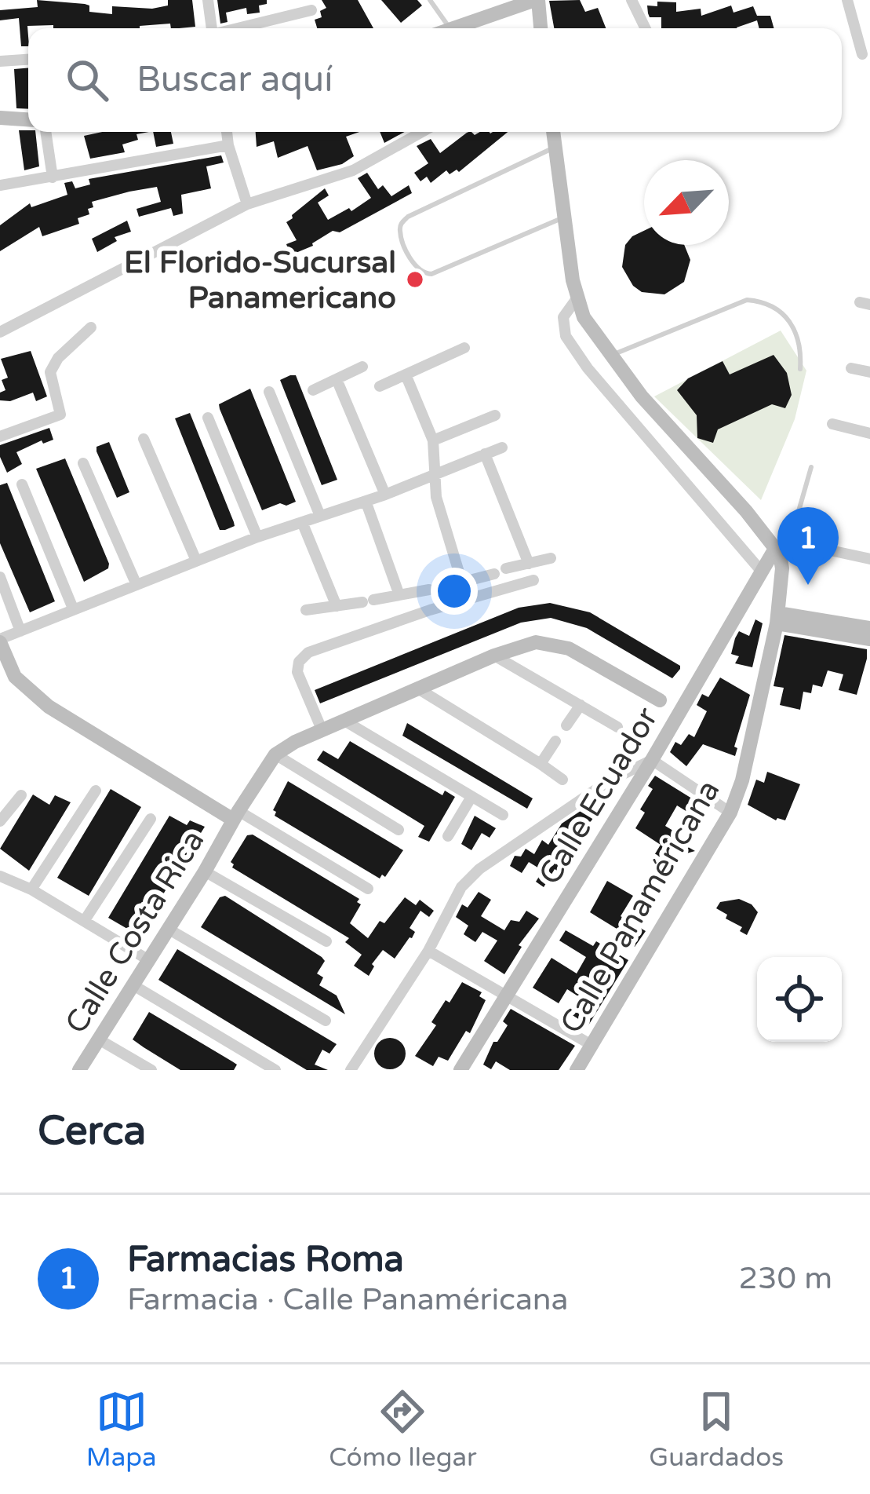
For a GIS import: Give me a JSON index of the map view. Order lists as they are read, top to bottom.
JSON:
{
  "streets": {
    "street": ["Calle Ecuador", "Calle Panaméricana", "Calle Costa Rica"]
  },
  "crossings": [
    ["Calle Ecuador", "Calle Panaméricana"]
  ],
  "places": ["El Florido-Sucursal Panamericano"],
  "north": "bottom left",
  "page": {
    "search": "Buscar aquí",
    "pins": "1",
    "heading": "Cerca",
    "list": [
      {
        "mark": "1",
        "name": "Farmacias Roma",
        "note": "Farmacia · Calle Panaméricana",
        "value": "230 m"
      }
    ],
    "nav": ["Mapa", "Cómo llegar", "Guardados"]
  }
}
